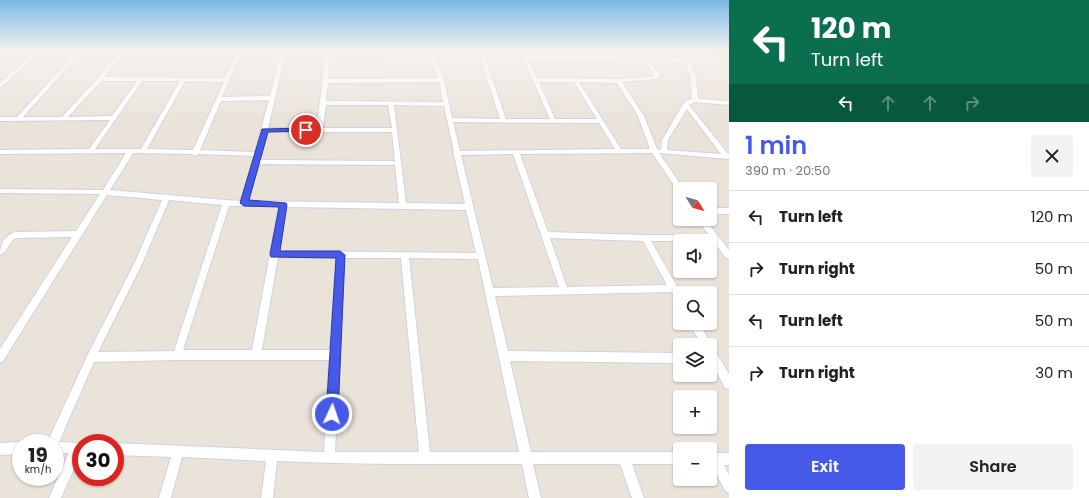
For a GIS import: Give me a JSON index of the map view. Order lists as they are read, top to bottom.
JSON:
{
  "north": "bottom right",
  "page": {
    "turn": ["120 m", "Turn left"],
    "heading": ["1 min", "390 m · 20:50"],
    "map_buttons": ["+", "−"],
    "list": [
      {
        "name": "Turn left",
        "value": "120 m"
      },
      {
        "name": "Turn right",
        "value": "50 m"
      },
      {
        "name": "Turn left",
        "value": "50 m"
      },
      {
        "name": "Turn right",
        "value": "30 m"
      }
    ],
    "speed": "19 km/h",
    "limit": "30",
    "buttons": ["Exit", "Share"]
  }
}
